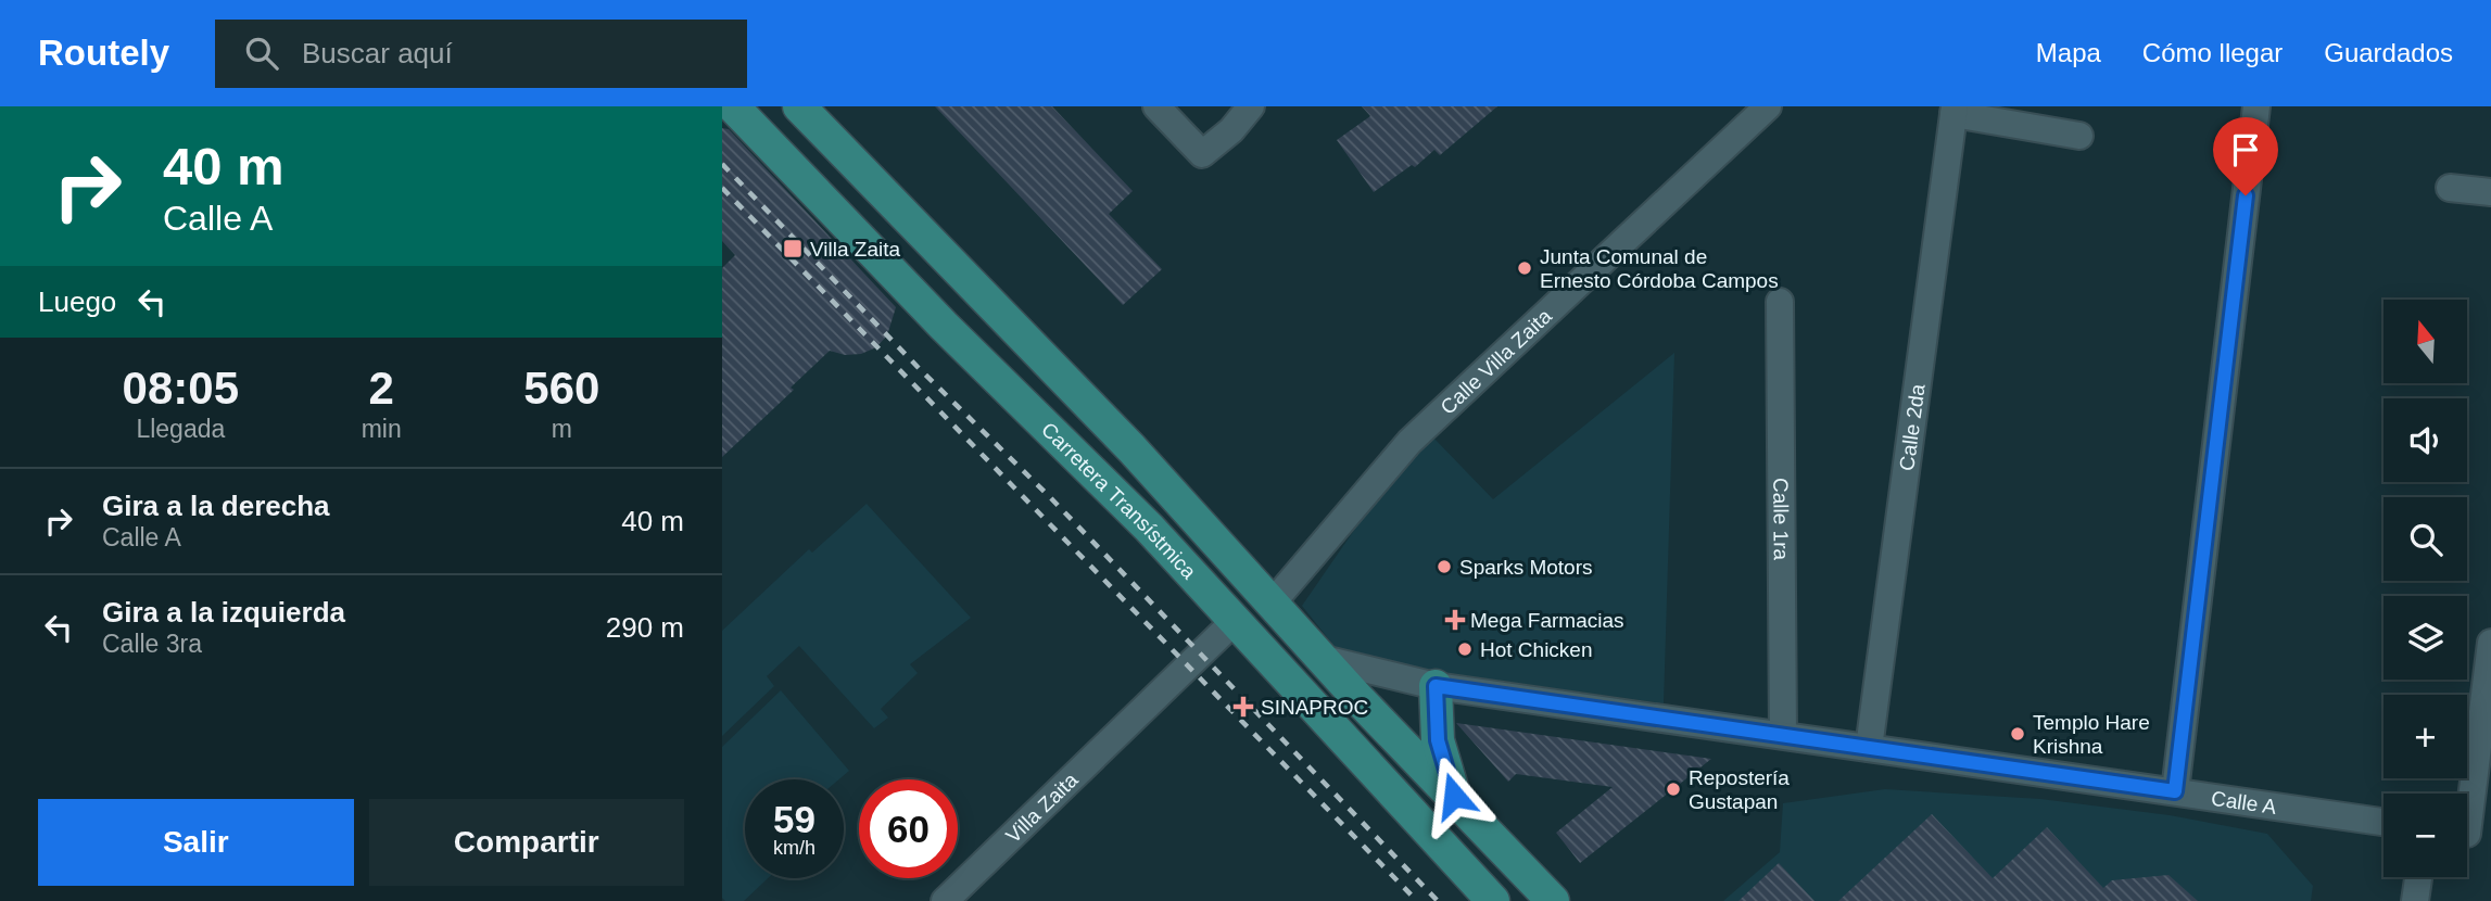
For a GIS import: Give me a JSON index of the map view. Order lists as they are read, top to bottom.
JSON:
{
  "streets": {
    "main road": ["Carretera Transístmica"],
    "street": [
      "Calle Villa Zaita",
      "Calle 2da",
      "Calle 1ra",
      "Calle A",
      "Villa Zaita"
    ]
  },
  "crossings": [
    ["Calle Villa Zaita", "Carretera Transístmica"],
    ["Calle 2da", "Calle A"],
    ["Carretera Transístmica", "Calle A"],
    ["Carretera Transístmica", "Villa Zaita"],
    ["Calle 1ra", "Calle A"]
  ],
  "places": {
    "transit": ["Villa Zaita"],
    "other": [
      "Junta Comunal de Ernesto Córdoba Campos",
      "Sparks Motors",
      "Hot Chicken",
      "Templo Hare Krishna",
      "Repostería Gustapan"
    ],
    "health": ["Mega Farmacias", "SINAPROC"]
  },
  "north": "top",
  "page": {
    "header": "Routely",
    "search": "Buscar aquí",
    "nav": ["Mapa", "Cómo llegar", "Guardados"],
    "turn": ["40 m", "Calle A"],
    "then": "Luego",
    "map_buttons": ["+", "−"],
    "eta": [
      "08:05",
      "Llegada",
      "2",
      "min",
      "560",
      "m"
    ],
    "list": [
      {
        "name": "Gira a la derecha",
        "note": "Calle A",
        "value": "40 m"
      },
      {
        "name": "Gira a la izquierda",
        "note": "Calle 3ra",
        "value": "290 m"
      }
    ],
    "speed": "59 km/h",
    "limit": "60",
    "buttons": ["Salir", "Compartir"]
  }
}
